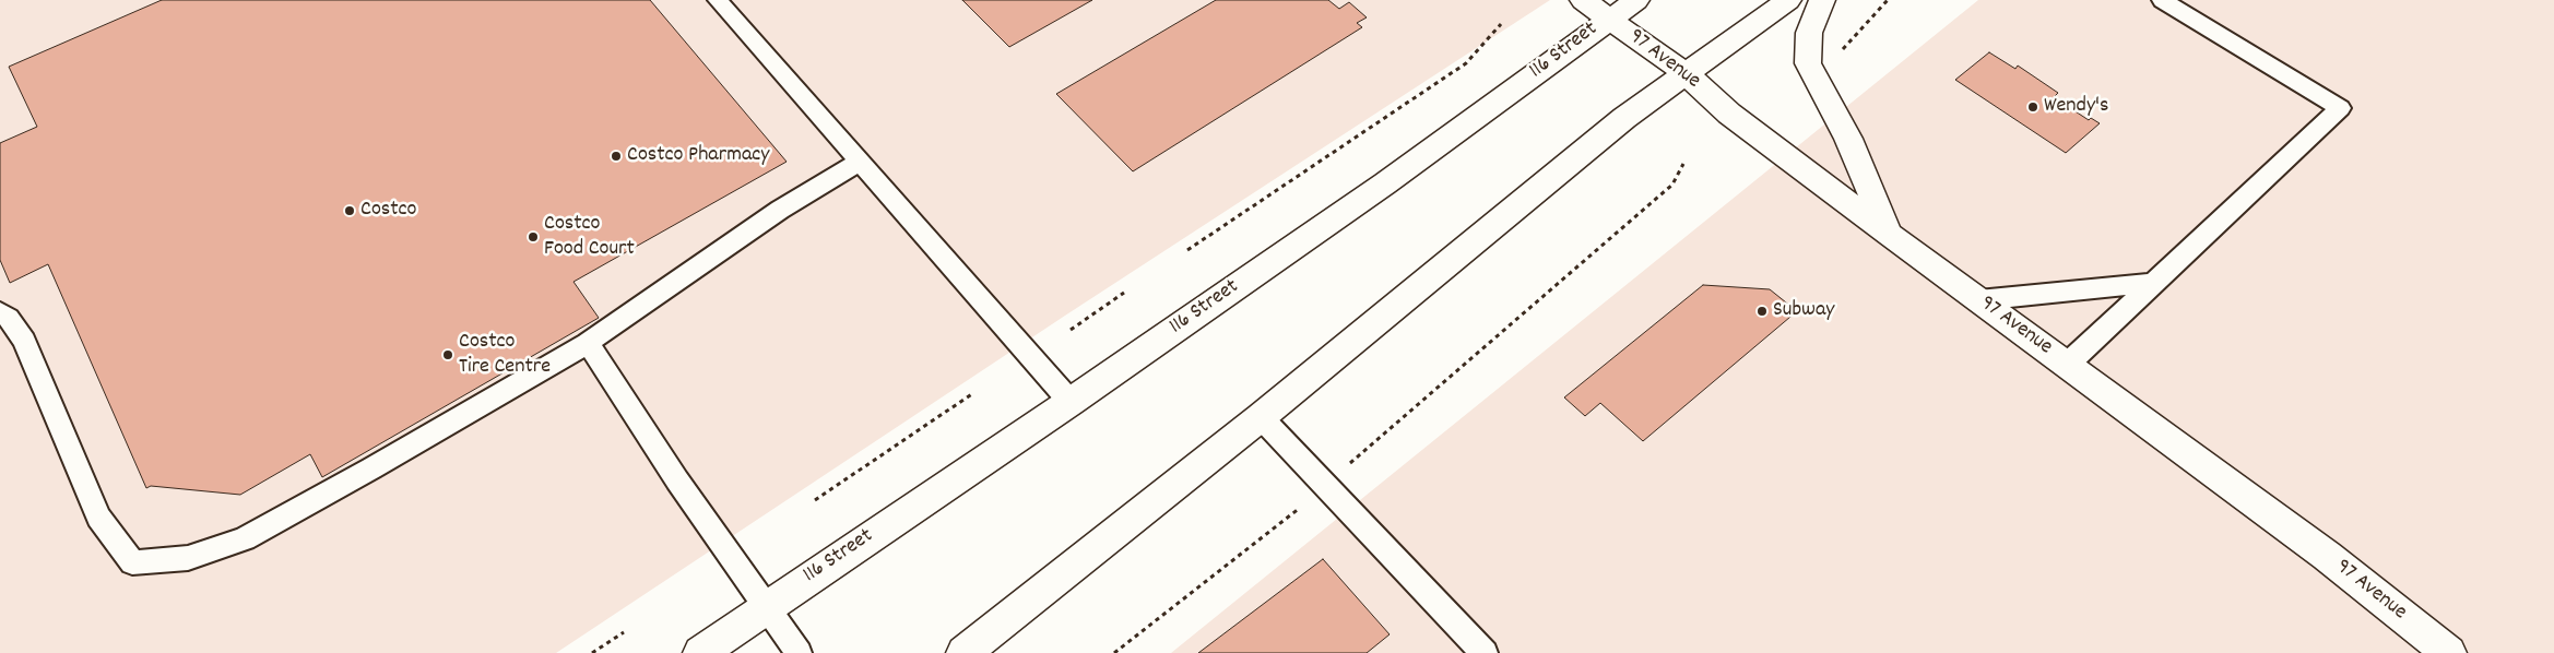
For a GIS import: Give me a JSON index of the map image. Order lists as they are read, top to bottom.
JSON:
{
  "streets": {
    "main road": ["116 Street", "97 Avenue"]
  },
  "crossings": [
    ["116 Street", "97 Avenue"]
  ],
  "places": [
    "Wendy's",
    "Costco Pharmacy",
    "Costco",
    "Costco Food Court",
    "Subway",
    "Costco Tire Centre"
  ]
}
